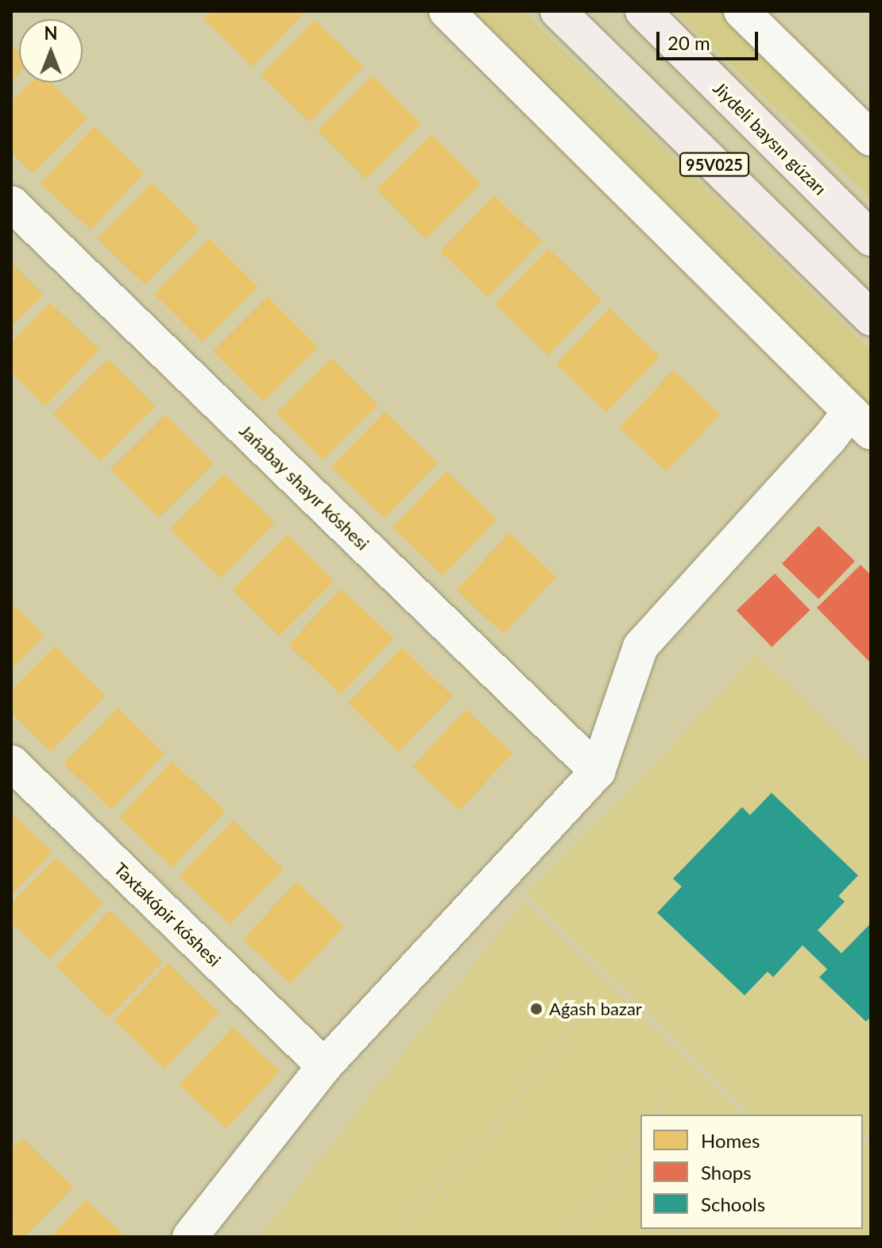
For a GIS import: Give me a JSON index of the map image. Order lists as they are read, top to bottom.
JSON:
{
  "streets": {
    "main road": ["Jiydeli baysın gúzarı", "95V025"],
    "street": ["Jańabay shayır kóshesi", "Taxtakópir kóshesi"]
  },
  "places": ["Aǵash bazar"],
  "legend": ["Homes", "Shops", "Schools"],
  "scale_bar": "20 m",
  "north": "top"
}
